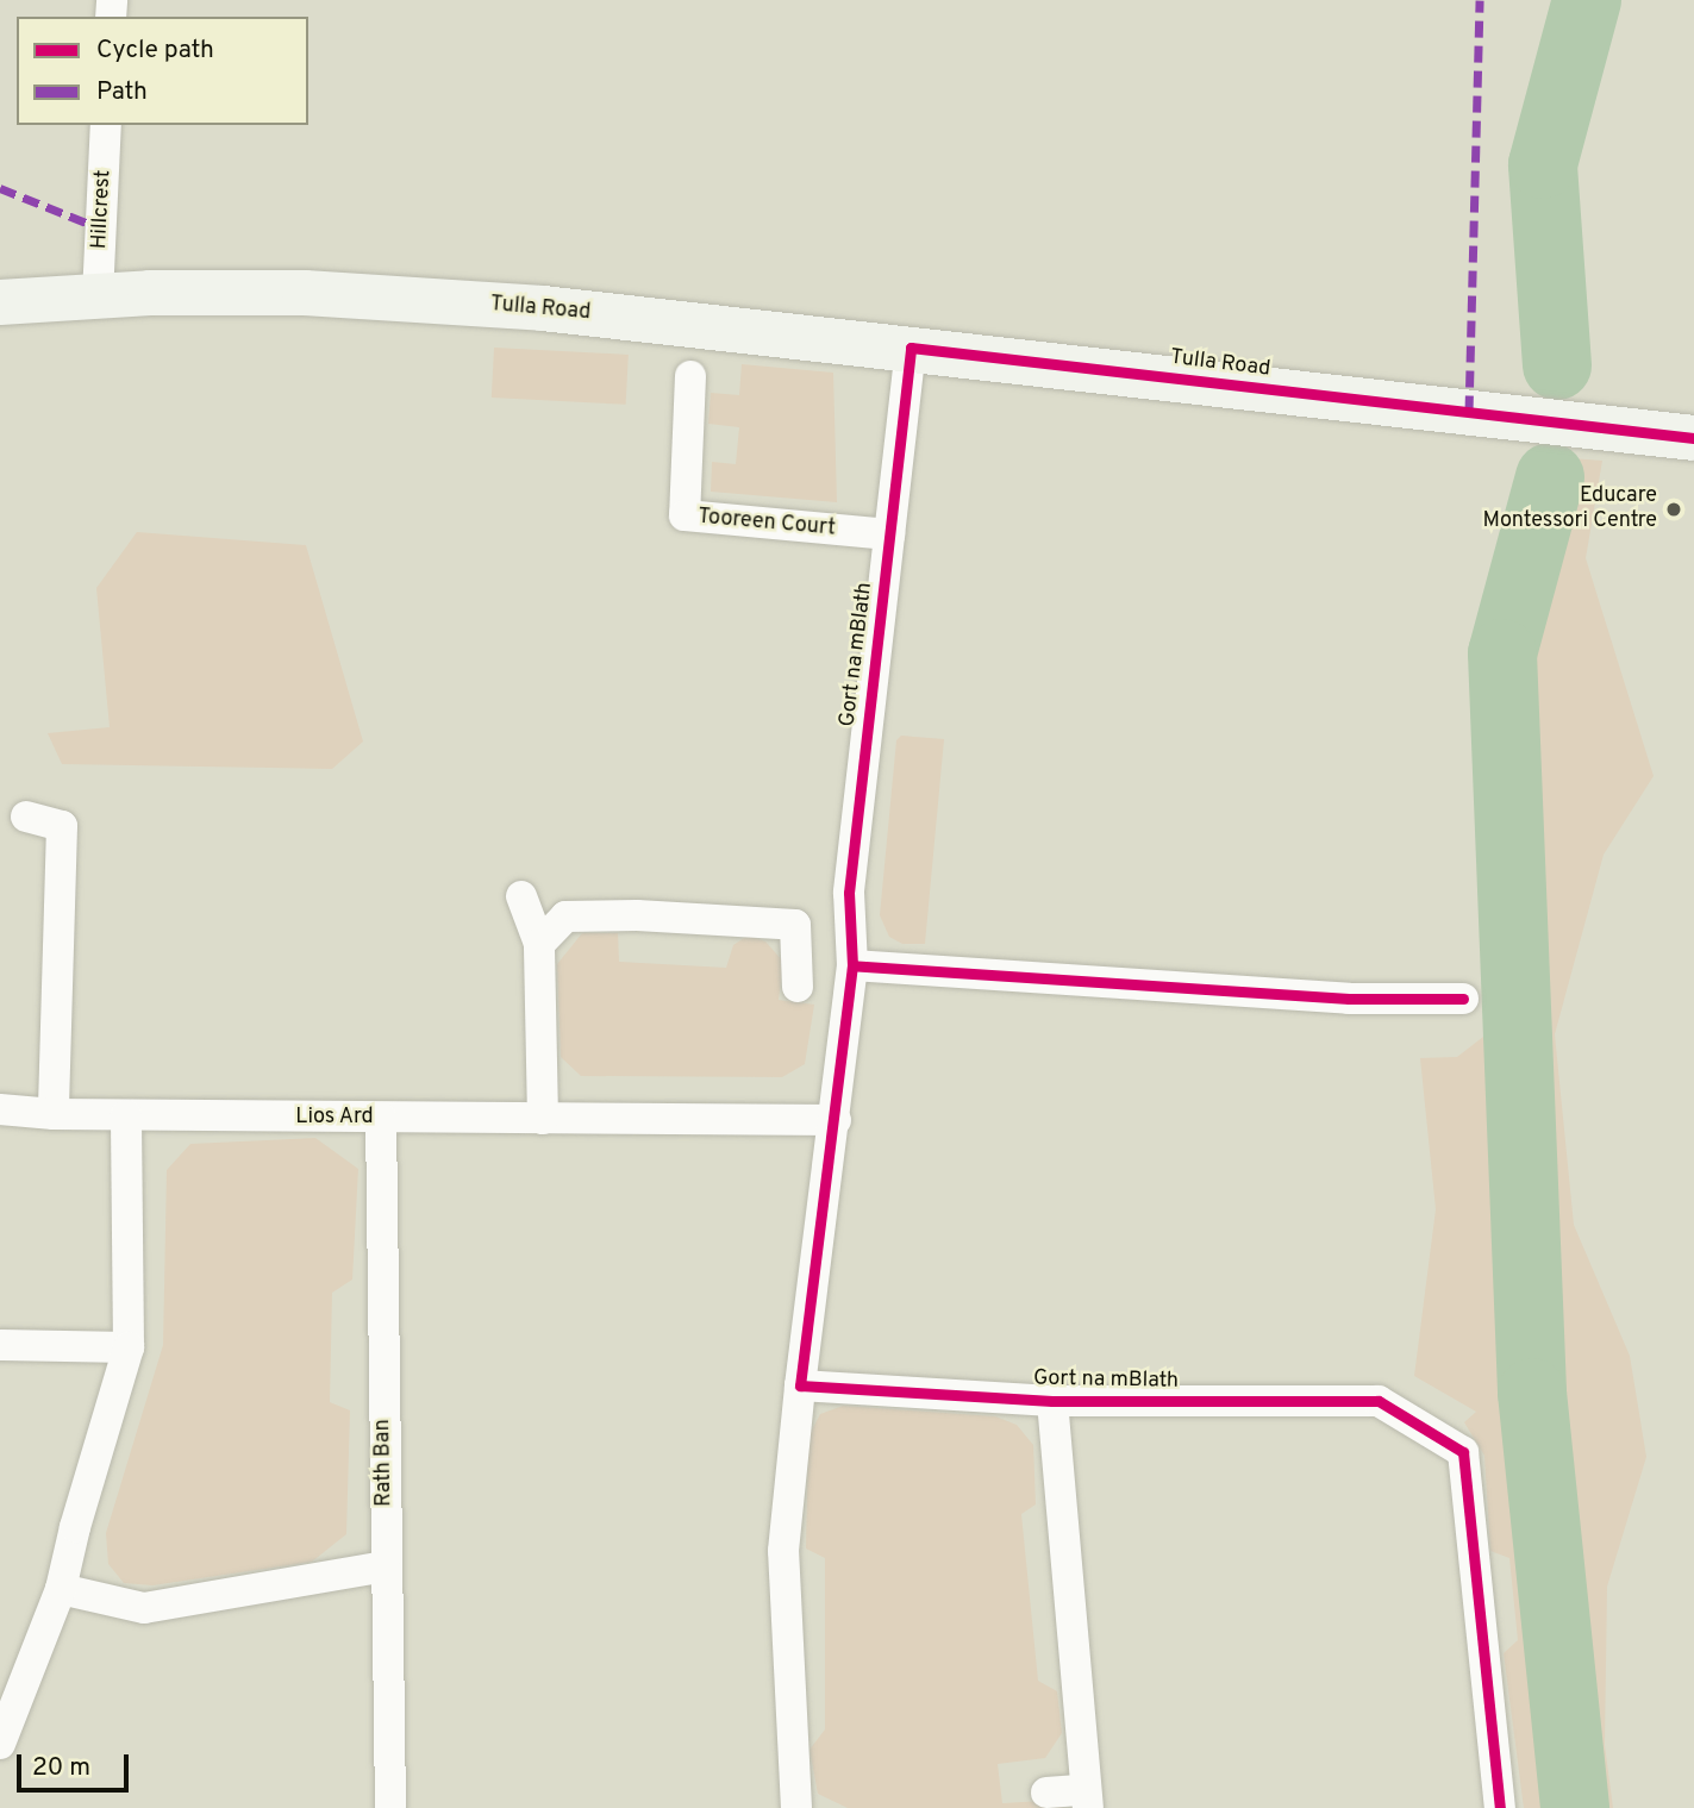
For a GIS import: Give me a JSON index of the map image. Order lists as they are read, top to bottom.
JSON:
{
  "streets": {
    "main road": ["Tulla Road"],
    "street": [
      "Hillcrest",
      "Tooreen Court",
      "Gort na mBlath",
      "Lios Ard",
      "Rath Ban"
    ]
  },
  "crossings": [
    ["Hillcrest", "Tulla Road"],
    ["Tulla Road", "Gort na mBlath"],
    ["Tooreen Court", "Gort na mBlath"],
    ["Lios Ard", "Rath Ban"]
  ],
  "places": ["Educare Montessori Centre"],
  "legend": ["Cycle path", "Path"],
  "scale_bar": "20 m"
}
